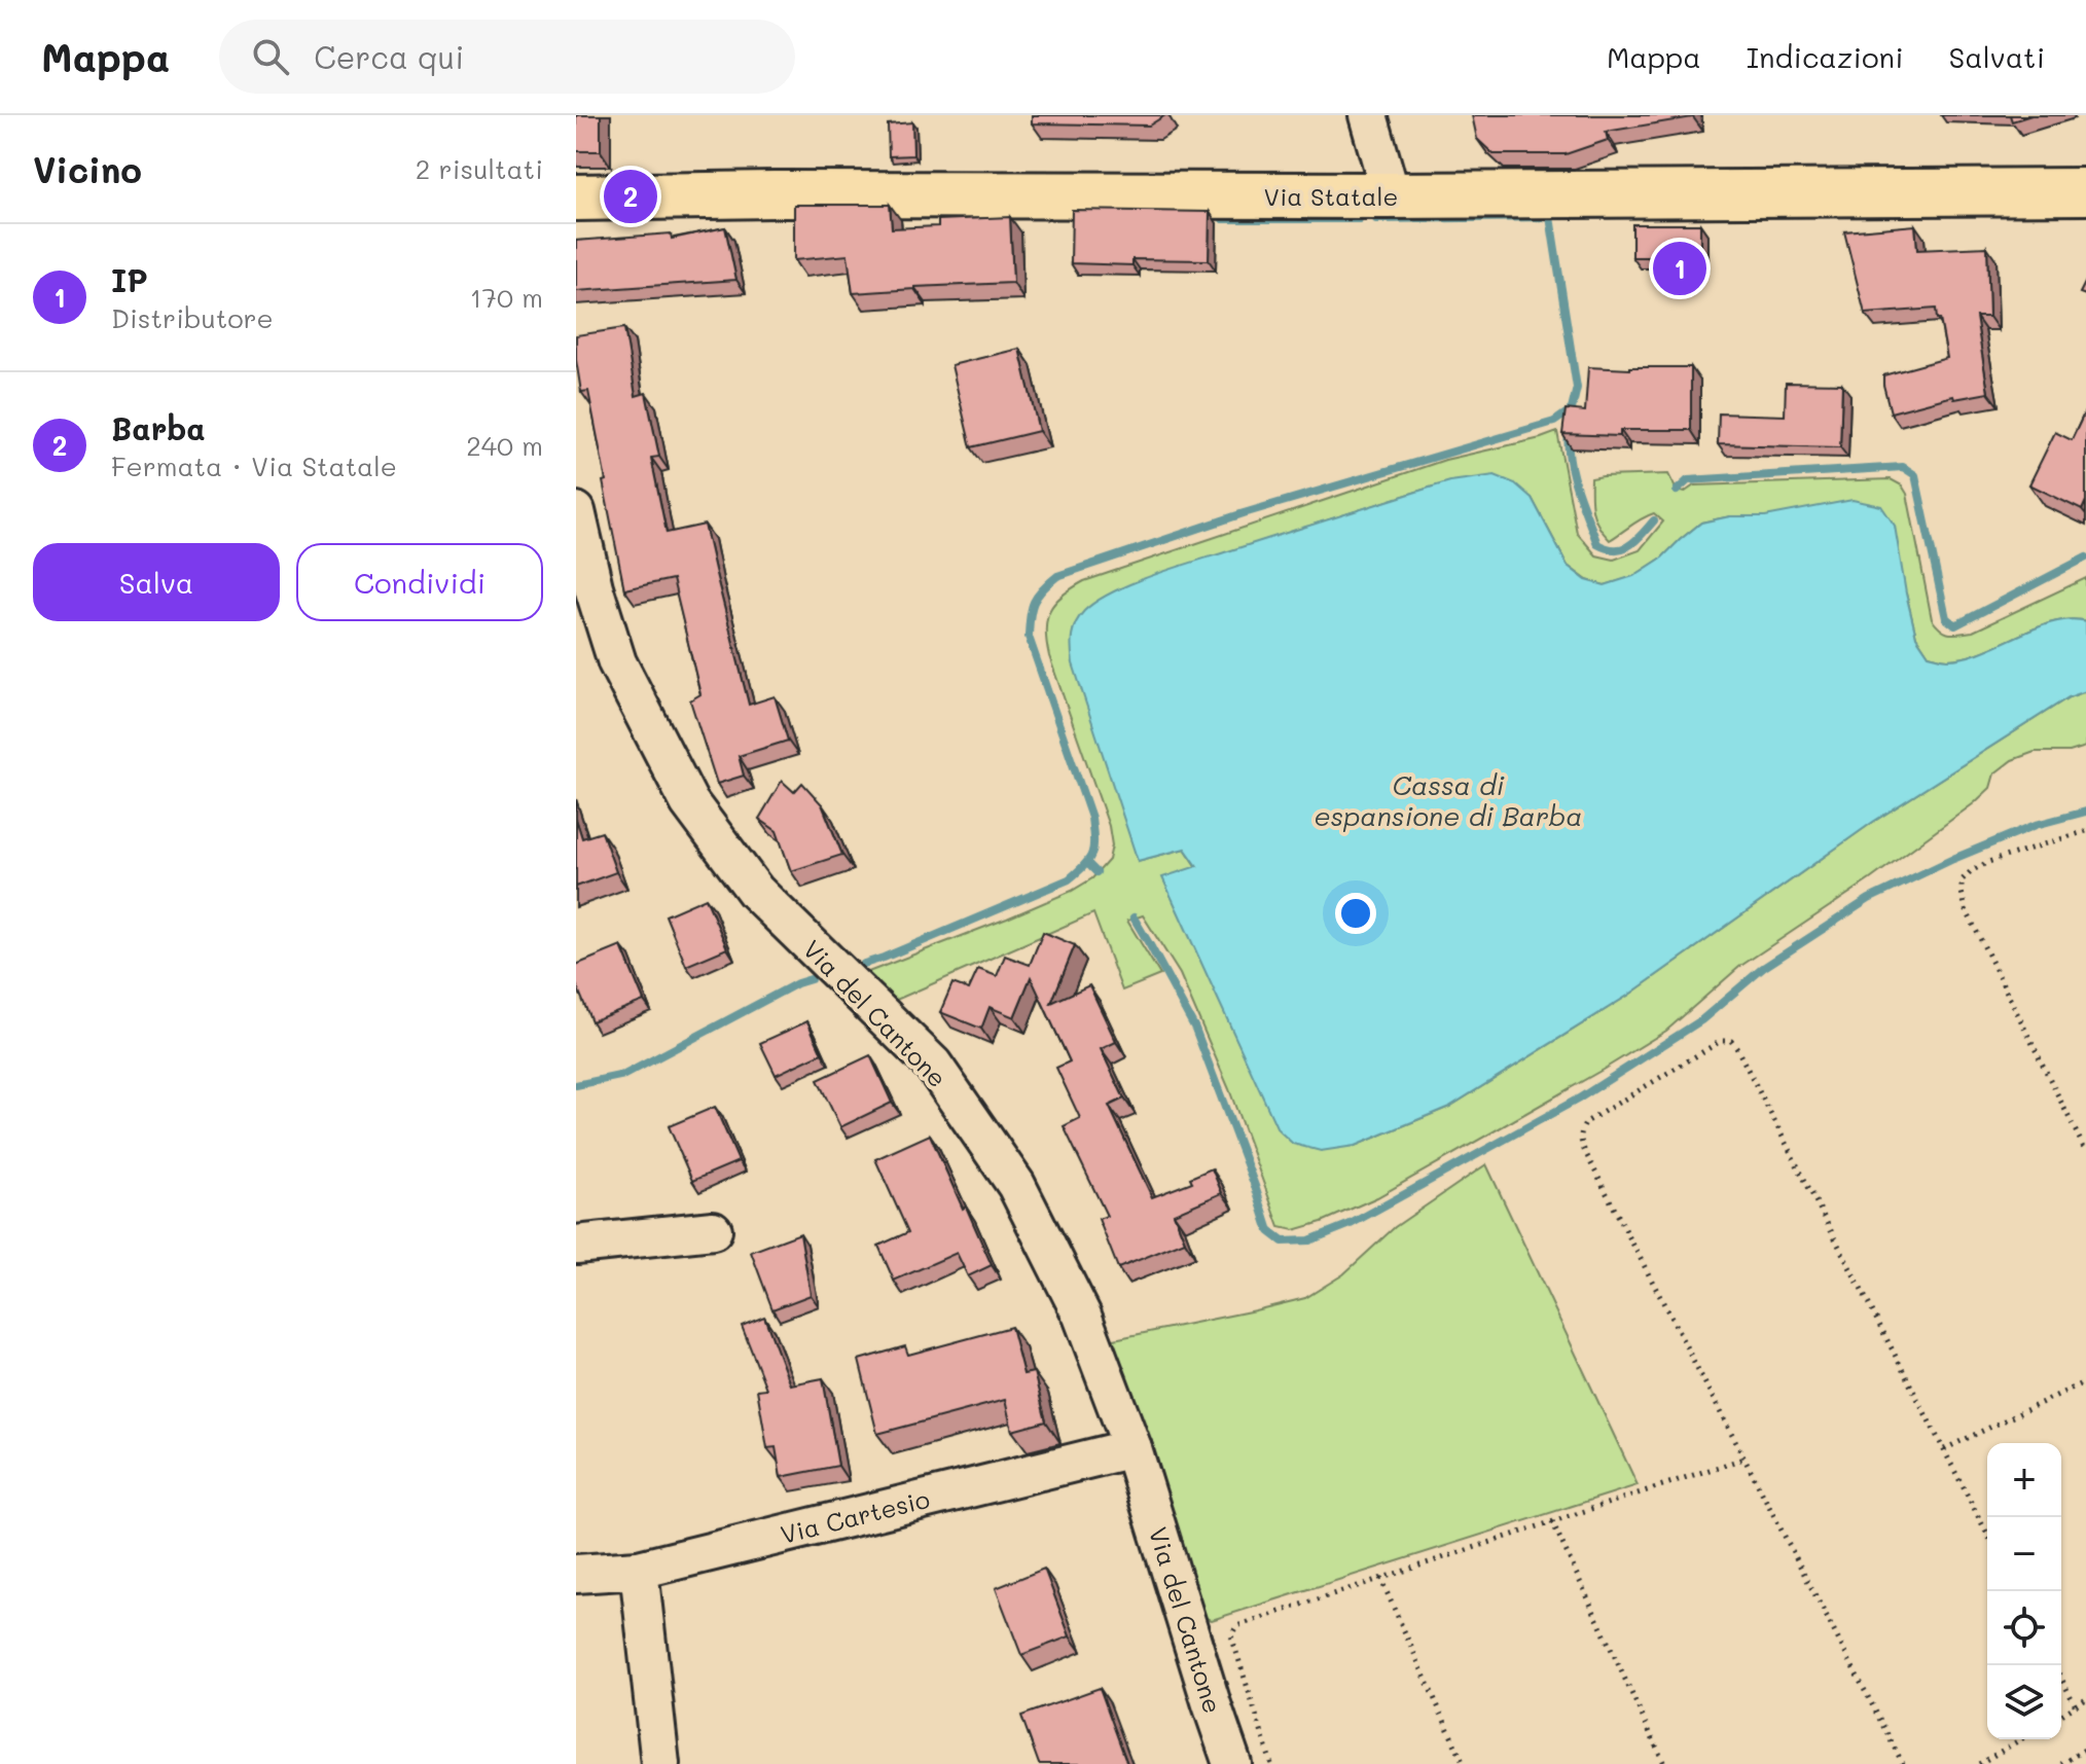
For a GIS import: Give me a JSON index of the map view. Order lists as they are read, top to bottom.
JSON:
{
  "streets": {
    "main road": ["Via Statale"],
    "street": ["Via del Cantone", "Via Cartesio"]
  },
  "crossings": [
    ["Via del Cantone", "Via Cartesio"]
  ],
  "water": ["Cassa di espansione di Barba"],
  "page": {
    "header": "Mappa",
    "search": "Cerca qui",
    "nav": ["Mappa", "Indicazioni", "Salvati"],
    "heading": ["Vicino", "2 risultati"],
    "pins": ["2", "1"],
    "list": [
      {
        "mark": "1",
        "name": "IP",
        "note": "Distributore",
        "value": "170 m"
      },
      {
        "mark": "2",
        "name": "Barba",
        "note": "Fermata · Via Statale",
        "value": "240 m"
      }
    ],
    "buttons": ["Salva", "Condividi"],
    "map_buttons": ["+", "−"]
  }
}
